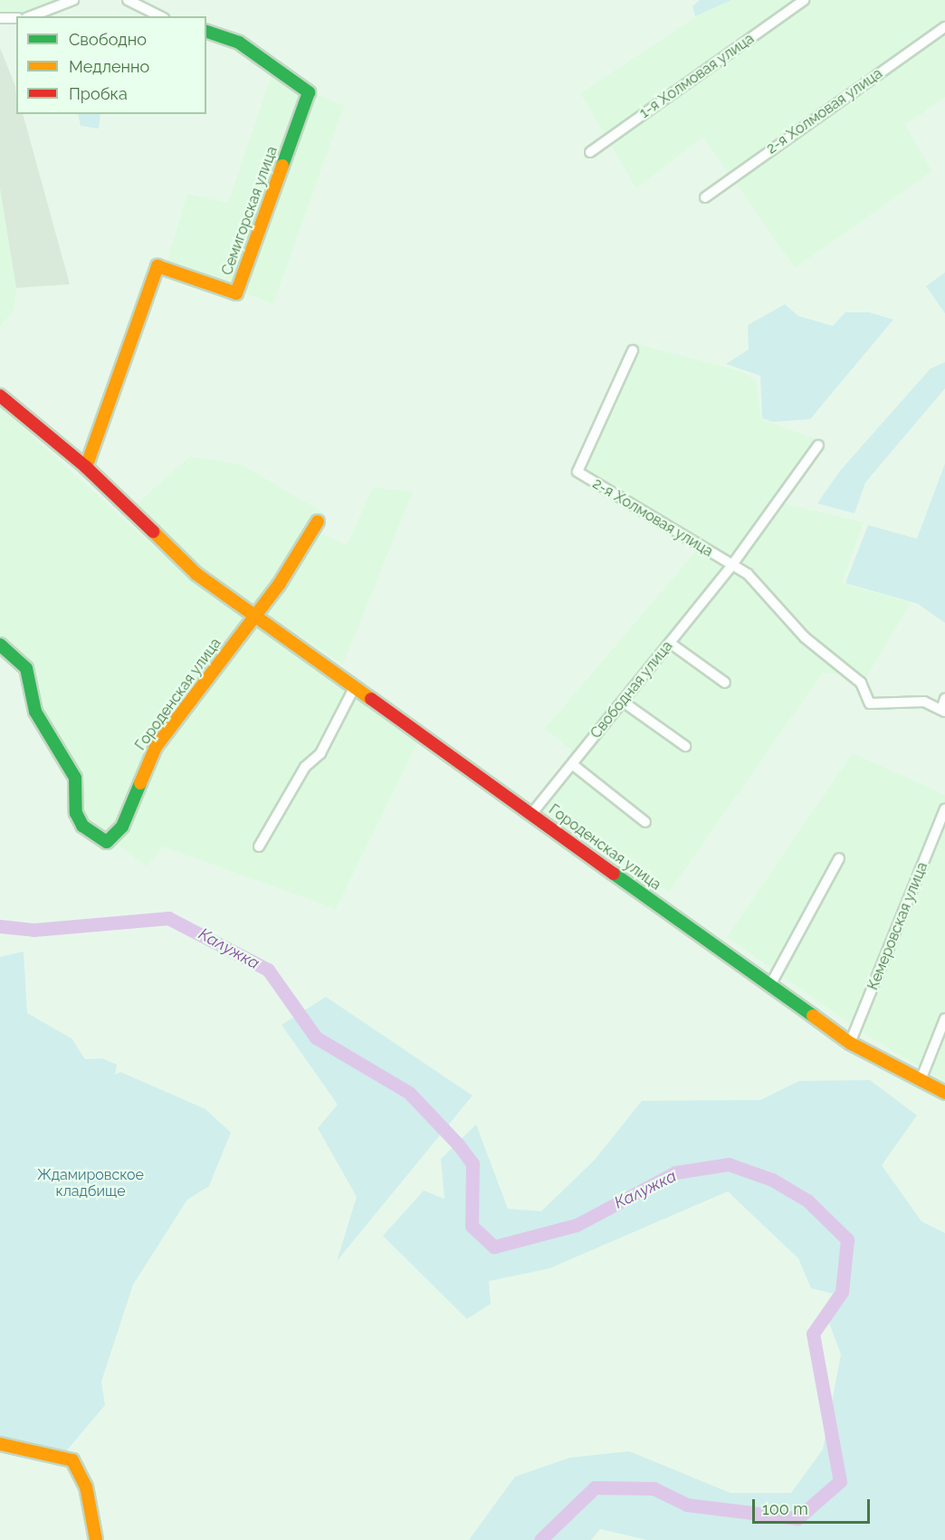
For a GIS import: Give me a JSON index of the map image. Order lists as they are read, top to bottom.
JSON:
{
  "streets": {
    "street": [
      "1-я Холмовая улица",
      "2-я Холмовая улица",
      "Семигорская улица",
      "Свободная улица",
      "Городенская улица",
      "Кемеровская улица"
    ]
  },
  "crossings": [
    ["2-я Холмовая улица", "Свободная улица"],
    ["Семигорская улица", "Городенская улица"],
    ["Свободная улица", "Городенская улица"],
    ["Городенская улица", "Кемеровская улица"]
  ],
  "water": ["Калужка"],
  "parks": ["Ждамировское кладбище"],
  "legend": ["Свободно", "Медленно", "Пробка"],
  "scale_bar": "100 m"
}
